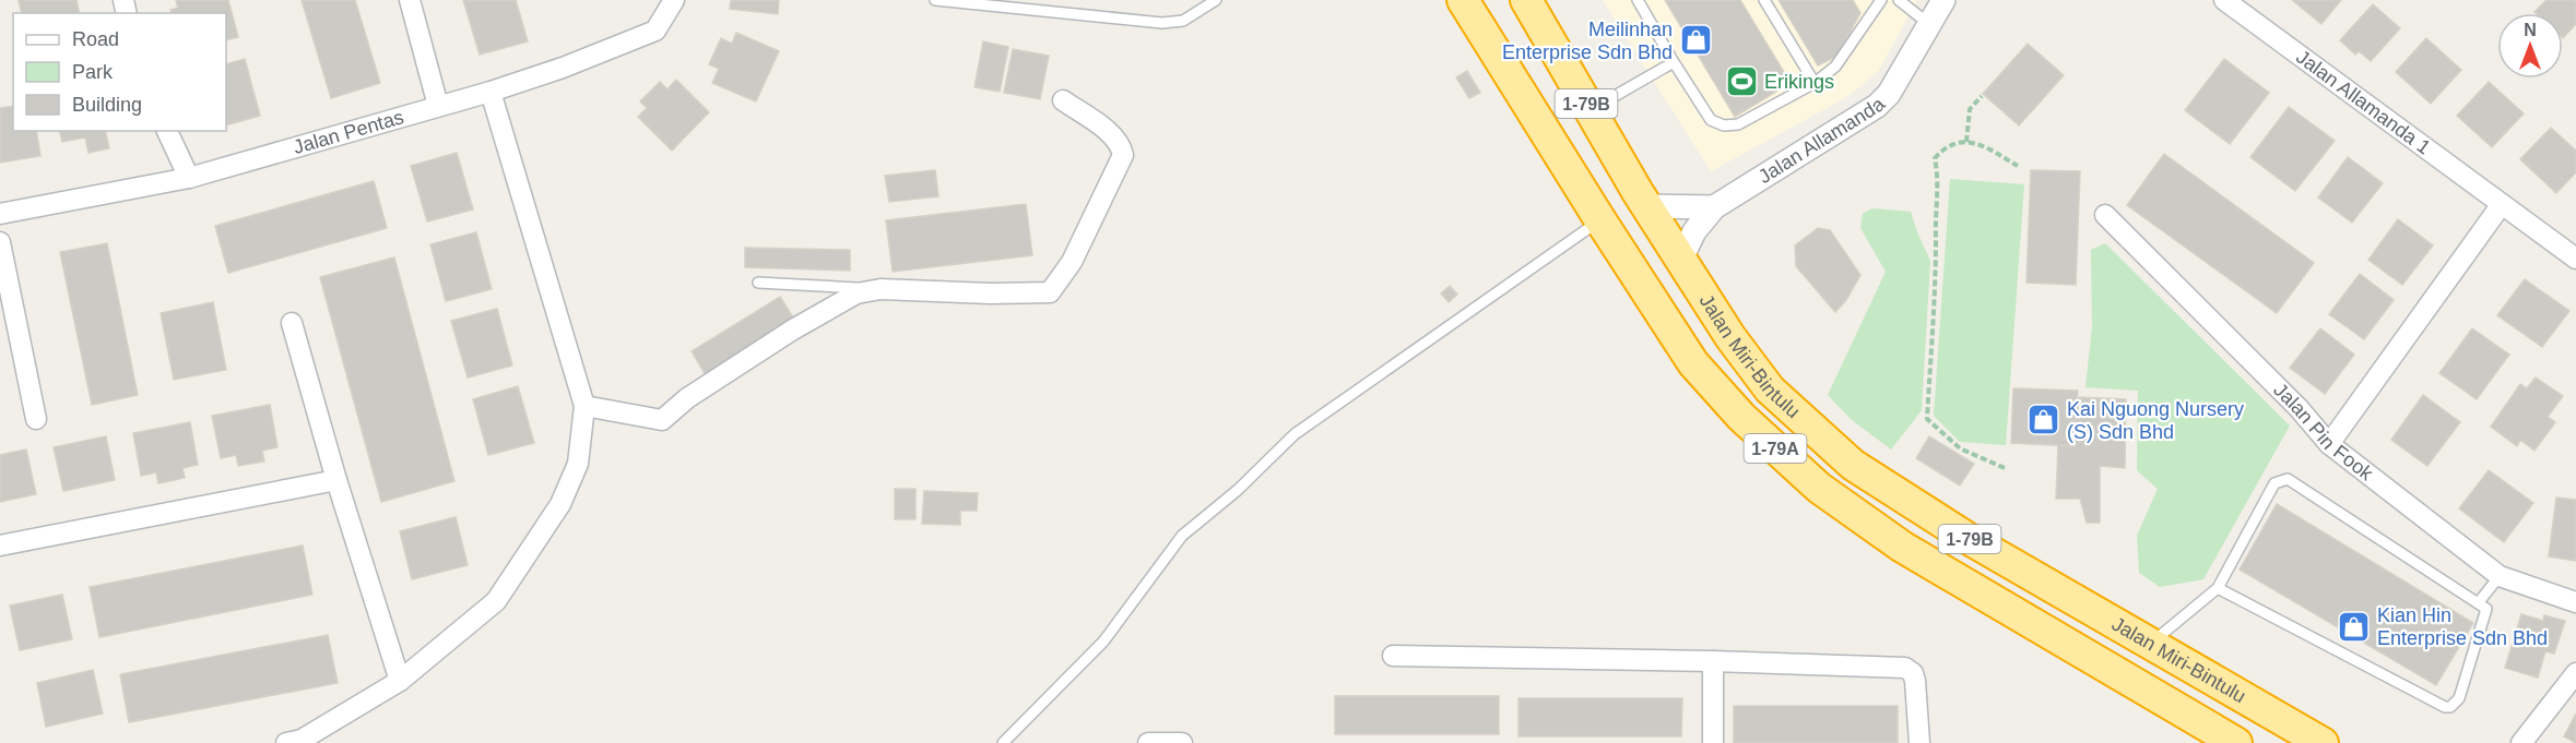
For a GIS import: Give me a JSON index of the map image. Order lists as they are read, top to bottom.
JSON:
{
  "streets": {
    "highway": ["1-79B", "Jalan Miri-Bintulu", "1-79A"],
    "street": [
      "Jalan Allamanda 1",
      "Jalan Pentas",
      "Jalan Allamanda",
      "Jalan Pin Fook"
    ]
  },
  "crossings": [
    ["Jalan Allamanda", "Jalan Miri-Bintulu"]
  ],
  "places": {
    "shop": ["Meilinhan Enterprise Sdn Bhd", "Kai Nguong Nursery (S) Sdn Bhd", "Kian Hin Enterprise Sdn Bhd"],
    "sports": ["Erikings"]
  },
  "legend": ["Road", "Park", "Building"],
  "north": "top"
}
